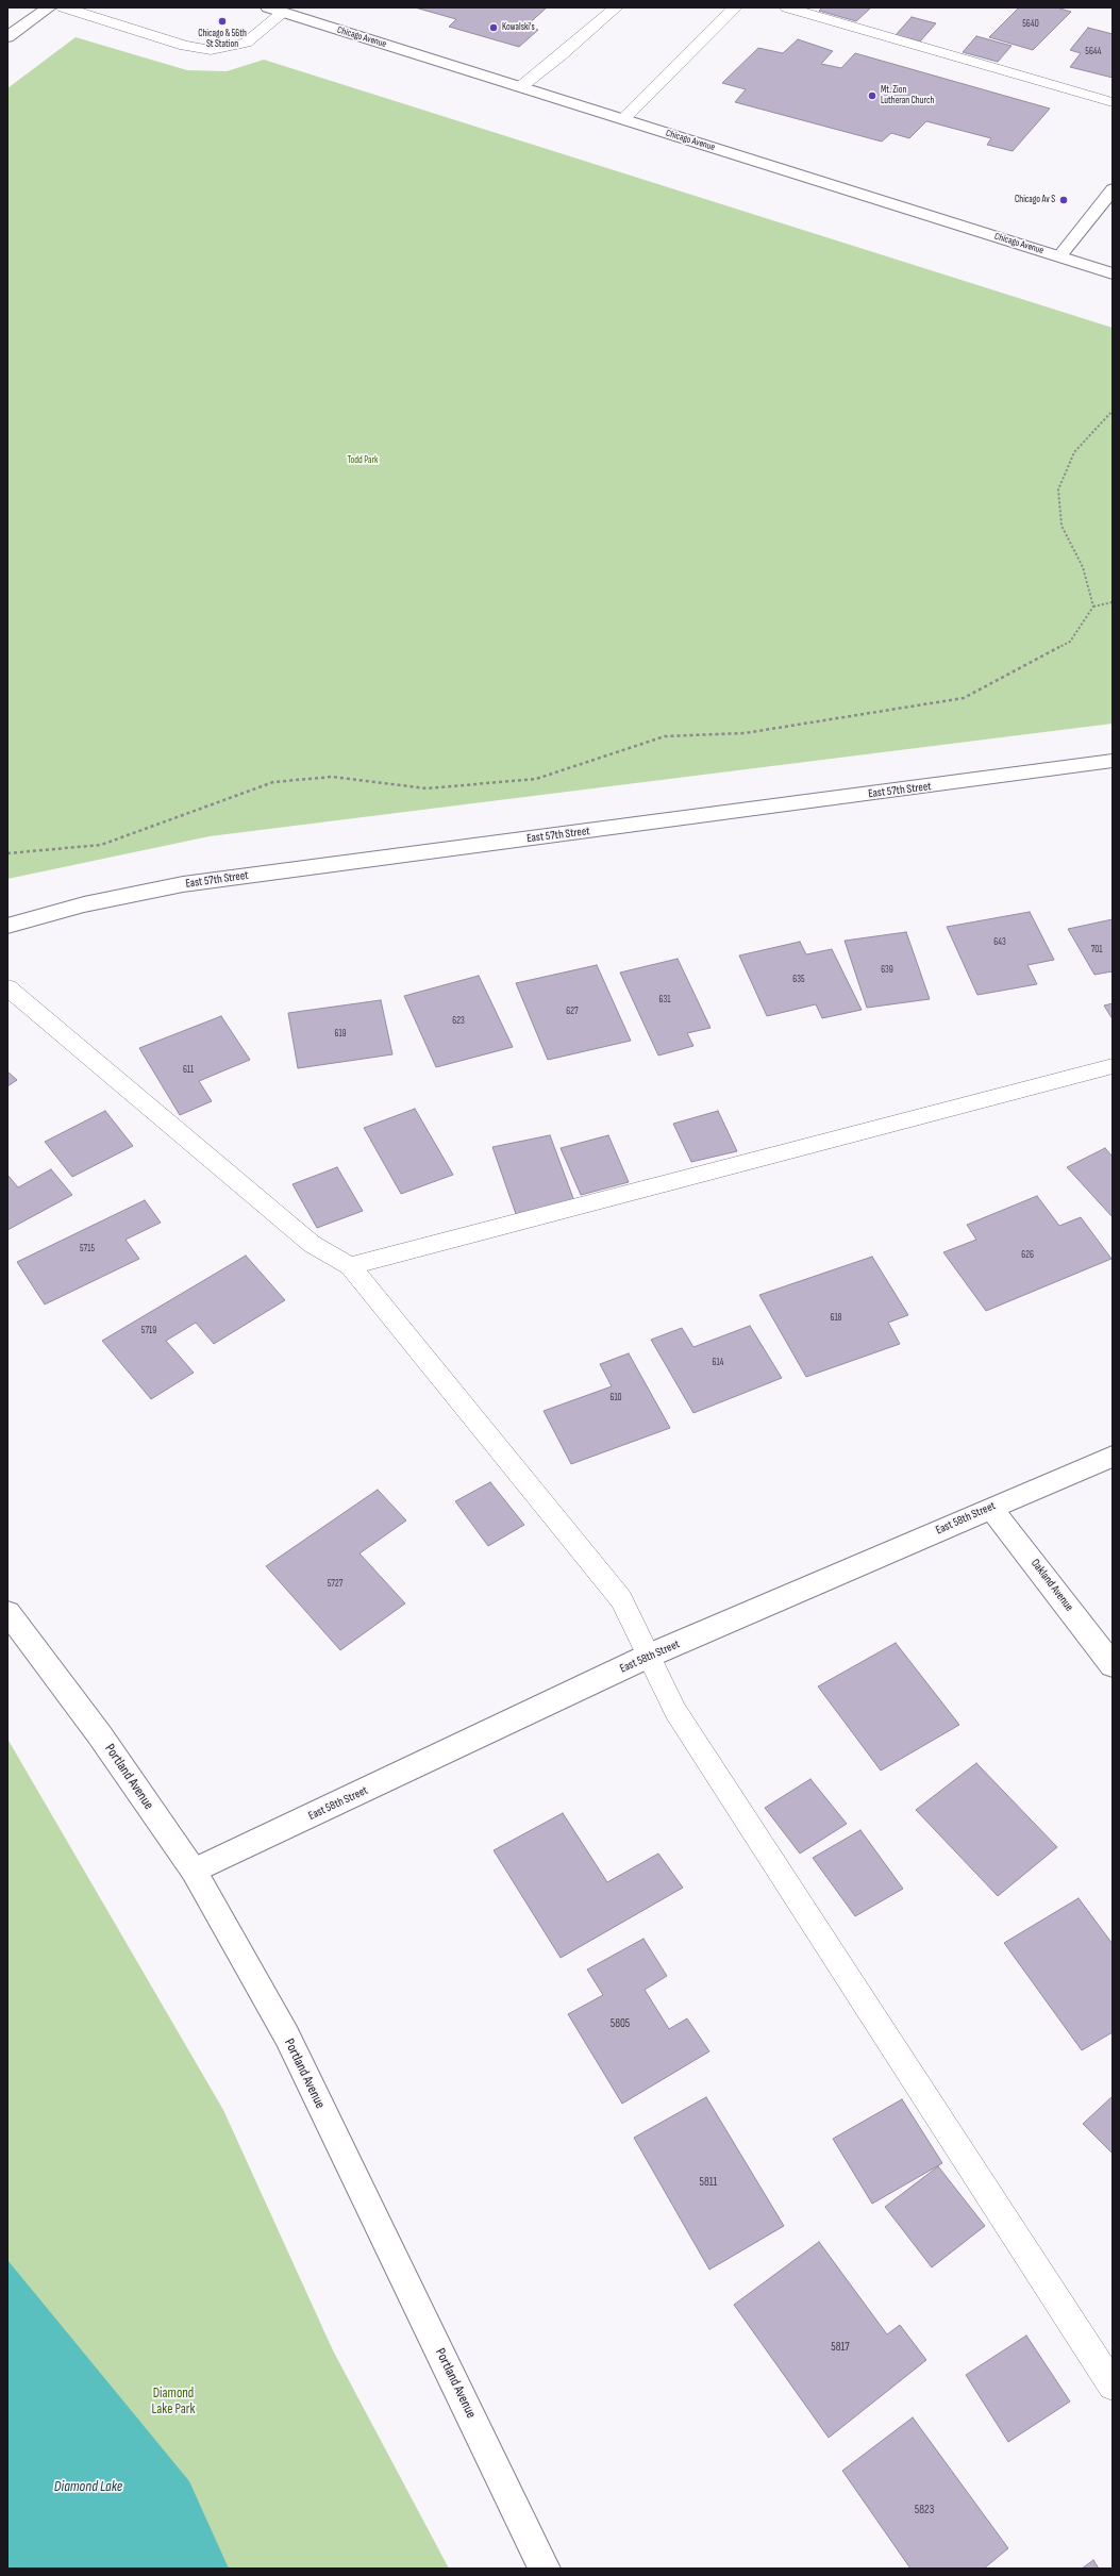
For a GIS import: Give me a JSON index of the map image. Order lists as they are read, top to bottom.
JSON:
{
  "streets": {
    "street": [
      "Chicago Avenue",
      "East 57th Street",
      "East 58th Street",
      "Oakland Avenue",
      "Portland Avenue"
    ]
  },
  "crossings": [
    ["East 58th Street", "Oakland Avenue"],
    ["East 58th Street", "Portland Avenue"]
  ],
  "water": ["Diamond Lake"],
  "parks": ["Todd Park", "Diamond Lake Park"],
  "places": [
    "Chicago & 56th St Station",
    "Kowalski's",
    "Mt. Zion Lutheran Church",
    "Chicago Av S"
  ],
  "house_numbers": [
    "5640",
    "5644",
    "643",
    "701",
    "639",
    "635",
    "631",
    "627",
    "623",
    "619",
    "611",
    "5715",
    "626",
    "618",
    "5719",
    "614",
    "610",
    "5727",
    "5805",
    "5811",
    "5817",
    "5823"
  ]
}
